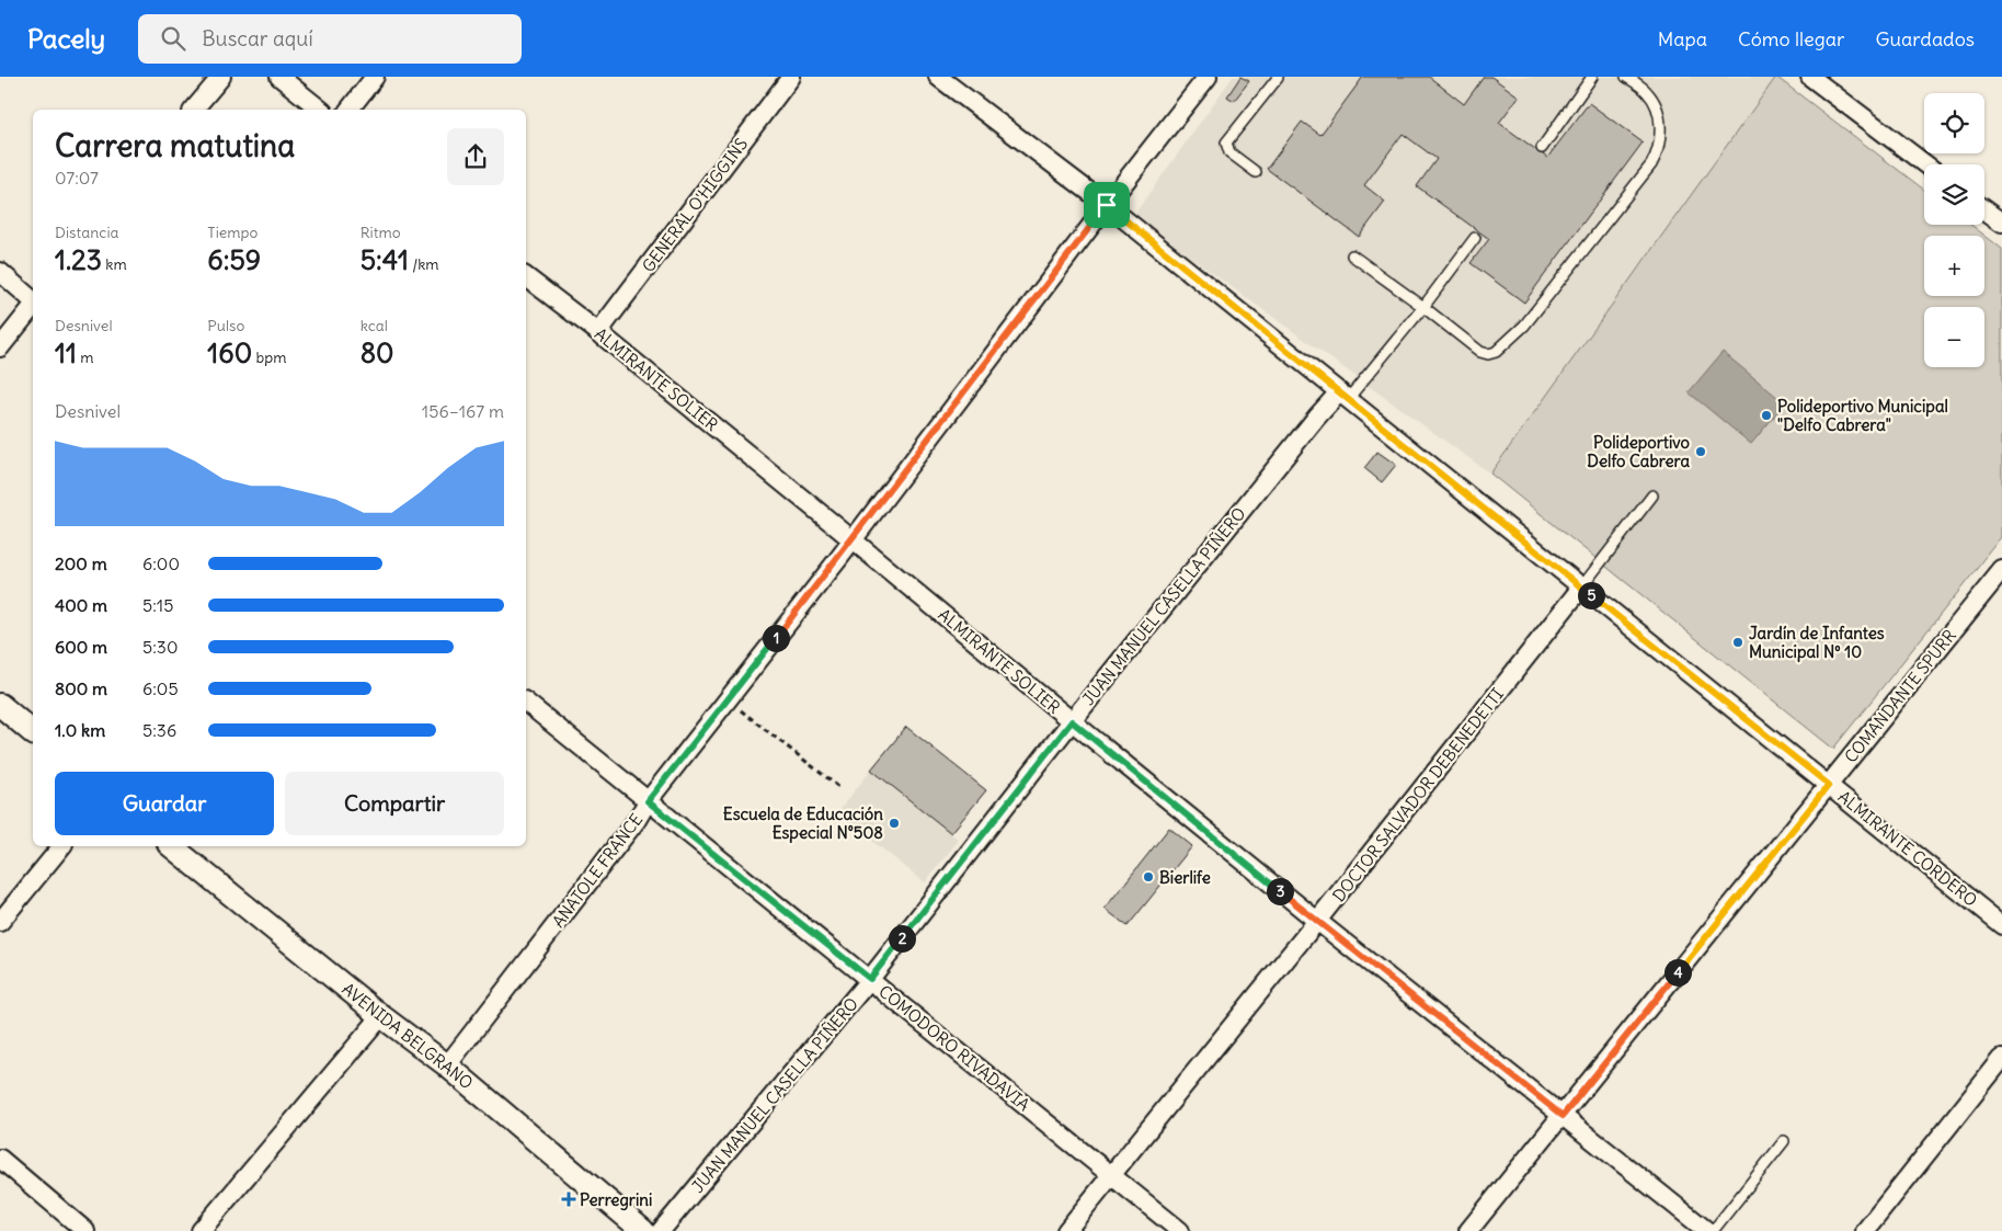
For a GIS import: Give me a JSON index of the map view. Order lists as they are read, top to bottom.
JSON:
{
  "streets": {
    "street": [
      "GENERAL O'HIGGINS",
      "ALMIRANTE SOLIER",
      "JUAN MANUEL CASELLA PIÑERO",
      "COMANDANTE SPURR",
      "DOCTOR SALVADOR DEBENEDETTI",
      "ALMIRANTE CORDERO",
      "ANATOLE FRANCE",
      "AVENIDA BELGRANO",
      "COMODORO RIVADAVIA"
    ]
  },
  "crossings": [
    ["GENERAL O'HIGGINS", "ALMIRANTE SOLIER"],
    ["ALMIRANTE SOLIER", "JUAN MANUEL CASELLA PIÑERO"],
    ["ALMIRANTE SOLIER", "COMANDANTE SPURR"],
    ["ALMIRANTE SOLIER", "DOCTOR SALVADOR DEBENEDETTI"],
    ["ALMIRANTE SOLIER", "ANATOLE FRANCE"],
    ["JUAN MANUEL CASELLA PIÑERO", "ALMIRANTE CORDERO"],
    ["JUAN MANUEL CASELLA PIÑERO", "COMODORO RIVADAVIA"],
    ["COMANDANTE SPURR", "ALMIRANTE CORDERO"],
    ["DOCTOR SALVADOR DEBENEDETTI", "ALMIRANTE CORDERO"],
    ["DOCTOR SALVADOR DEBENEDETTI", "COMODORO RIVADAVIA"],
    ["ALMIRANTE CORDERO", "ANATOLE FRANCE"],
    ["ANATOLE FRANCE", "AVENIDA BELGRANO"],
    ["ANATOLE FRANCE", "COMODORO RIVADAVIA"]
  ],
  "places": {
    "other": [
      "Polideportivo Municipal \"Delfo Cabrera\"",
      "Polideportivo Delfo Cabrera",
      "Jardín de Infantes Municipal Nº 10",
      "Escuela de Educación Especial N°508",
      "Bierlife"
    ],
    "health": ["Perregrini"]
  },
  "page": {
    "header": "Pacely",
    "search": "Buscar aquí",
    "nav": ["Mapa", "Cómo llegar", "Guardados"],
    "map_buttons": ["+", "−"],
    "heading": ["Carrera matutina", "07:07"],
    "stats": [
      ["Distancia", "1.23 km"],
      ["Tiempo", "6:59"],
      ["Ritmo", "5:41 /km"],
      ["Desnivel", "11 m"],
      ["Pulso", "160 bpm"],
      ["kcal", "80"]
    ],
    "chart": ["Desnivel", "156–167 m"],
    "list": [
      {
        "name": "200 m",
        "note": "6:00"
      },
      {
        "name": "400 m",
        "note": "5:15"
      },
      {
        "name": "600 m",
        "note": "5:30"
      },
      {
        "name": "800 m",
        "note": "6:05"
      },
      {
        "name": "1.0 km",
        "note": "5:36"
      }
    ],
    "pins": [
      "5",
      "1",
      "3",
      "2",
      "4"
    ],
    "buttons": ["Guardar", "Compartir"]
  }
}
